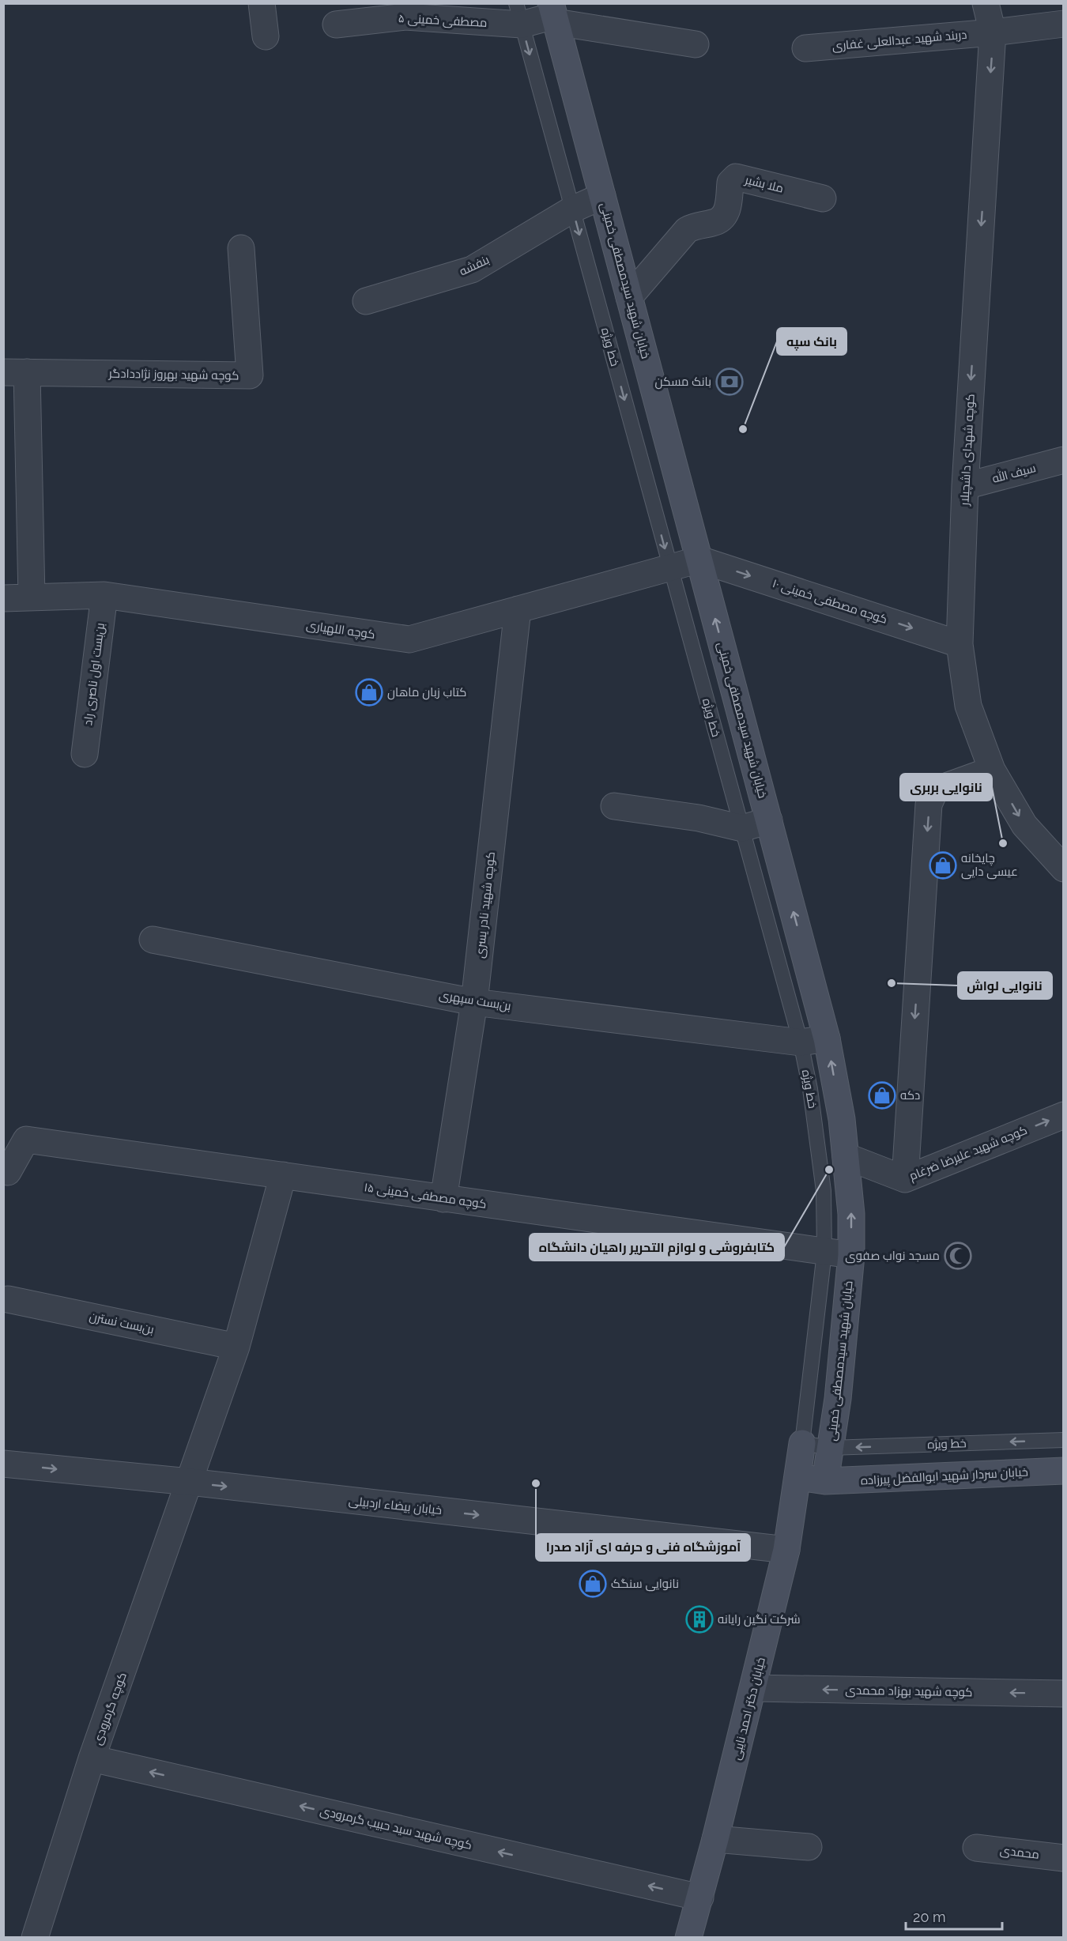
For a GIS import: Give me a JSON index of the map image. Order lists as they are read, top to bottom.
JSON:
{
  "streets": {
    "main road": ["خیابان شهید سیدمصطفی خمینی", "خیابان سردار شهید ابوالفضل پیرزاده", "خیابان دکتر احمد نایبی"],
    "street": [
      "مصطفی خمینی ۵",
      "دربند شهید عبدالعلی غفاری",
      "ملا بشیر",
      "بنفشه",
      "کوچه شهید بهروز نژاددادگر",
      "کوچه شهدای داشچیلار",
      "سیف الله",
      "کوچه مصطفی خمینی ۱۰",
      "کوچه اللهیاری",
      "بن‌بست اول ناصری راد",
      "کوچه شهید نادر یسری",
      "بن‌بست سپهری",
      "کوچه شهید علیرضا ضرغام",
      "کوچه مصطفی خمینی ۱۵",
      "بن‌بست نسترن",
      "خیابان بیضاء اردبیلی",
      "کوچه شهید بهزاد محمدی",
      "کوچه گرمرودی",
      "کوچه شهید سید حبیب گرمرودی",
      "محمدی"
    ],
    "lane": ["خط ویژه"]
  },
  "crossings": [
    ["مصطفی خمینی ۵", "خیابان شهید سیدمصطفی خمینی"],
    ["مصطفی خمینی ۵", "خط ویژه"],
    ["دربند شهید عبدالعلی غفاری", "کوچه شهدای داشچیلار"],
    ["ملا بشیر", "خیابان شهید سیدمصطفی خمینی"],
    ["بنفشه", "خیابان شهید سیدمصطفی خمینی"],
    ["بنفشه", "خط ویژه"],
    ["خیابان شهید سیدمصطفی خمینی", "خط ویژه"],
    ["خیابان شهید سیدمصطفی خمینی", "کوچه مصطفی خمینی ۱۰"],
    ["خیابان شهید سیدمصطفی خمینی", "کوچه اللهیاری"],
    ["خیابان شهید سیدمصطفی خمینی", "بن‌بست سپهری"],
    ["خیابان شهید سیدمصطفی خمینی", "کوچه شهید علیرضا ضرغام"],
    ["خیابان شهید سیدمصطفی خمینی", "کوچه مصطفی خمینی ۱۵"],
    ["خیابان شهید سیدمصطفی خمینی", "خیابان سردار شهید ابوالفضل پیرزاده"],
    ["خط ویژه", "کوچه اللهیاری"],
    ["خط ویژه", "بن‌بست سپهری"],
    ["خط ویژه", "کوچه مصطفی خمینی ۱۵"],
    ["خط ویژه", "خیابان دکتر احمد نایبی"],
    ["کوچه شهید بهروز نژاددادگر", "کوچه اللهیاری"],
    ["کوچه شهدای داشچیلار", "سیف الله"],
    ["کوچه شهدای داشچیلار", "کوچه مصطفی خمینی ۱۰"],
    ["کوچه مصطفی خمینی ۱۰", "کوچه اللهیاری"],
    ["کوچه اللهیاری", "بن‌بست اول ناصری راد"],
    ["کوچه اللهیاری", "کوچه شهید نادر یسری"],
    ["کوچه شهید نادر یسری", "بن‌بست سپهری"],
    ["کوچه شهید نادر یسری", "کوچه مصطفی خمینی ۱۵"],
    ["کوچه مصطفی خمینی ۱۵", "کوچه گرمرودی"],
    ["بن‌بست نسترن", "کوچه گرمرودی"],
    ["خیابان سردار شهید ابوالفضل پیرزاده", "خیابان دکتر احمد نایبی"],
    ["خیابان بیضاء اردبیلی", "کوچه گرمرودی"],
    ["خیابان بیضاء اردبیلی", "خیابان دکتر احمد نایبی"],
    ["کوچه شهید بهزاد محمدی", "خیابان دکتر احمد نایبی"],
    ["کوچه گرمرودی", "کوچه شهید سید حبیب گرمرودی"],
    ["خیابان دکتر احمد نایبی", "کوچه شهید سید حبیب گرمرودی"]
  ],
  "one_way": [
    "خیابان شهید سیدمصطفی خمینی",
    "کوچه شهدای داشچیلار",
    "کوچه مصطفی خمینی ۱۰",
    "کوچه شهید علیرضا ضرغام",
    "خیابان بیضاء اردبیلی",
    "کوچه شهید بهزاد محمدی",
    "کوچه شهید سید حبیب گرمرودی"
  ],
  "places": {
    "bank": ["بانک مسکن"],
    "other": [
      "بانک سپه",
      "نانوایی بربری",
      "نانوایی لواش",
      "کتابفروشی و لوازم التحریر راهیان دانشگاه",
      "آموزشگاه فنی و حرفه ای آزاد صدرا"
    ],
    "shop": [
      "کتاب زبان ماهان",
      "چایخانه عیسی دایی",
      "دکه",
      "نانوایی سنگک"
    ],
    "mosque": ["مسجد نواب صفوی"],
    "building": ["شرکت نگین رایانه"]
  },
  "scale_bar": "20 m"
}
